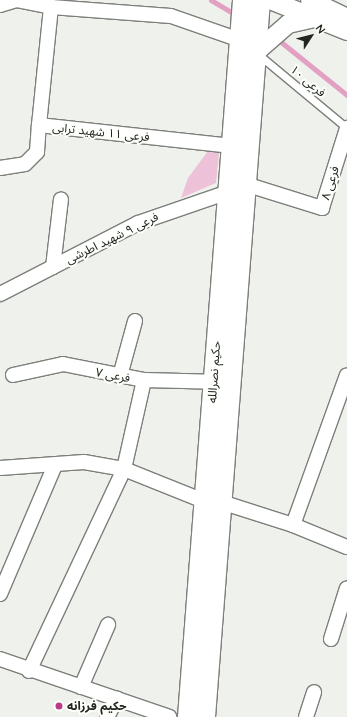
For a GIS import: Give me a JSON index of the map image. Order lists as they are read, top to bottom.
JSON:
{
  "streets": {
    "main road": ["حکیم نصرالله"],
    "street": [
      "فرعی ۱۱ شهید ترابی",
      "فرعی ۸",
      "فرعی ۹ شهید اطرشی",
      "فرعی ۷"
    ],
    "lane": ["فرعی ۱۰"]
  },
  "crossings": [
    ["فرعی ۱۰", "فرعی ۸"],
    ["فرعی ۱۰", "حکیم نصرالله"],
    ["فرعی ۱۱ شهید ترابی", "حکیم نصرالله"],
    ["فرعی ۸", "فرعی ۹ شهید اطرشی"],
    ["فرعی ۸", "حکیم نصرالله"],
    ["فرعی ۹ شهید اطرشی", "حکیم نصرالله"],
    ["حکیم نصرالله", "فرعی ۷"]
  ],
  "places": ["حکیم فرزانه"],
  "north": "top right"
}
